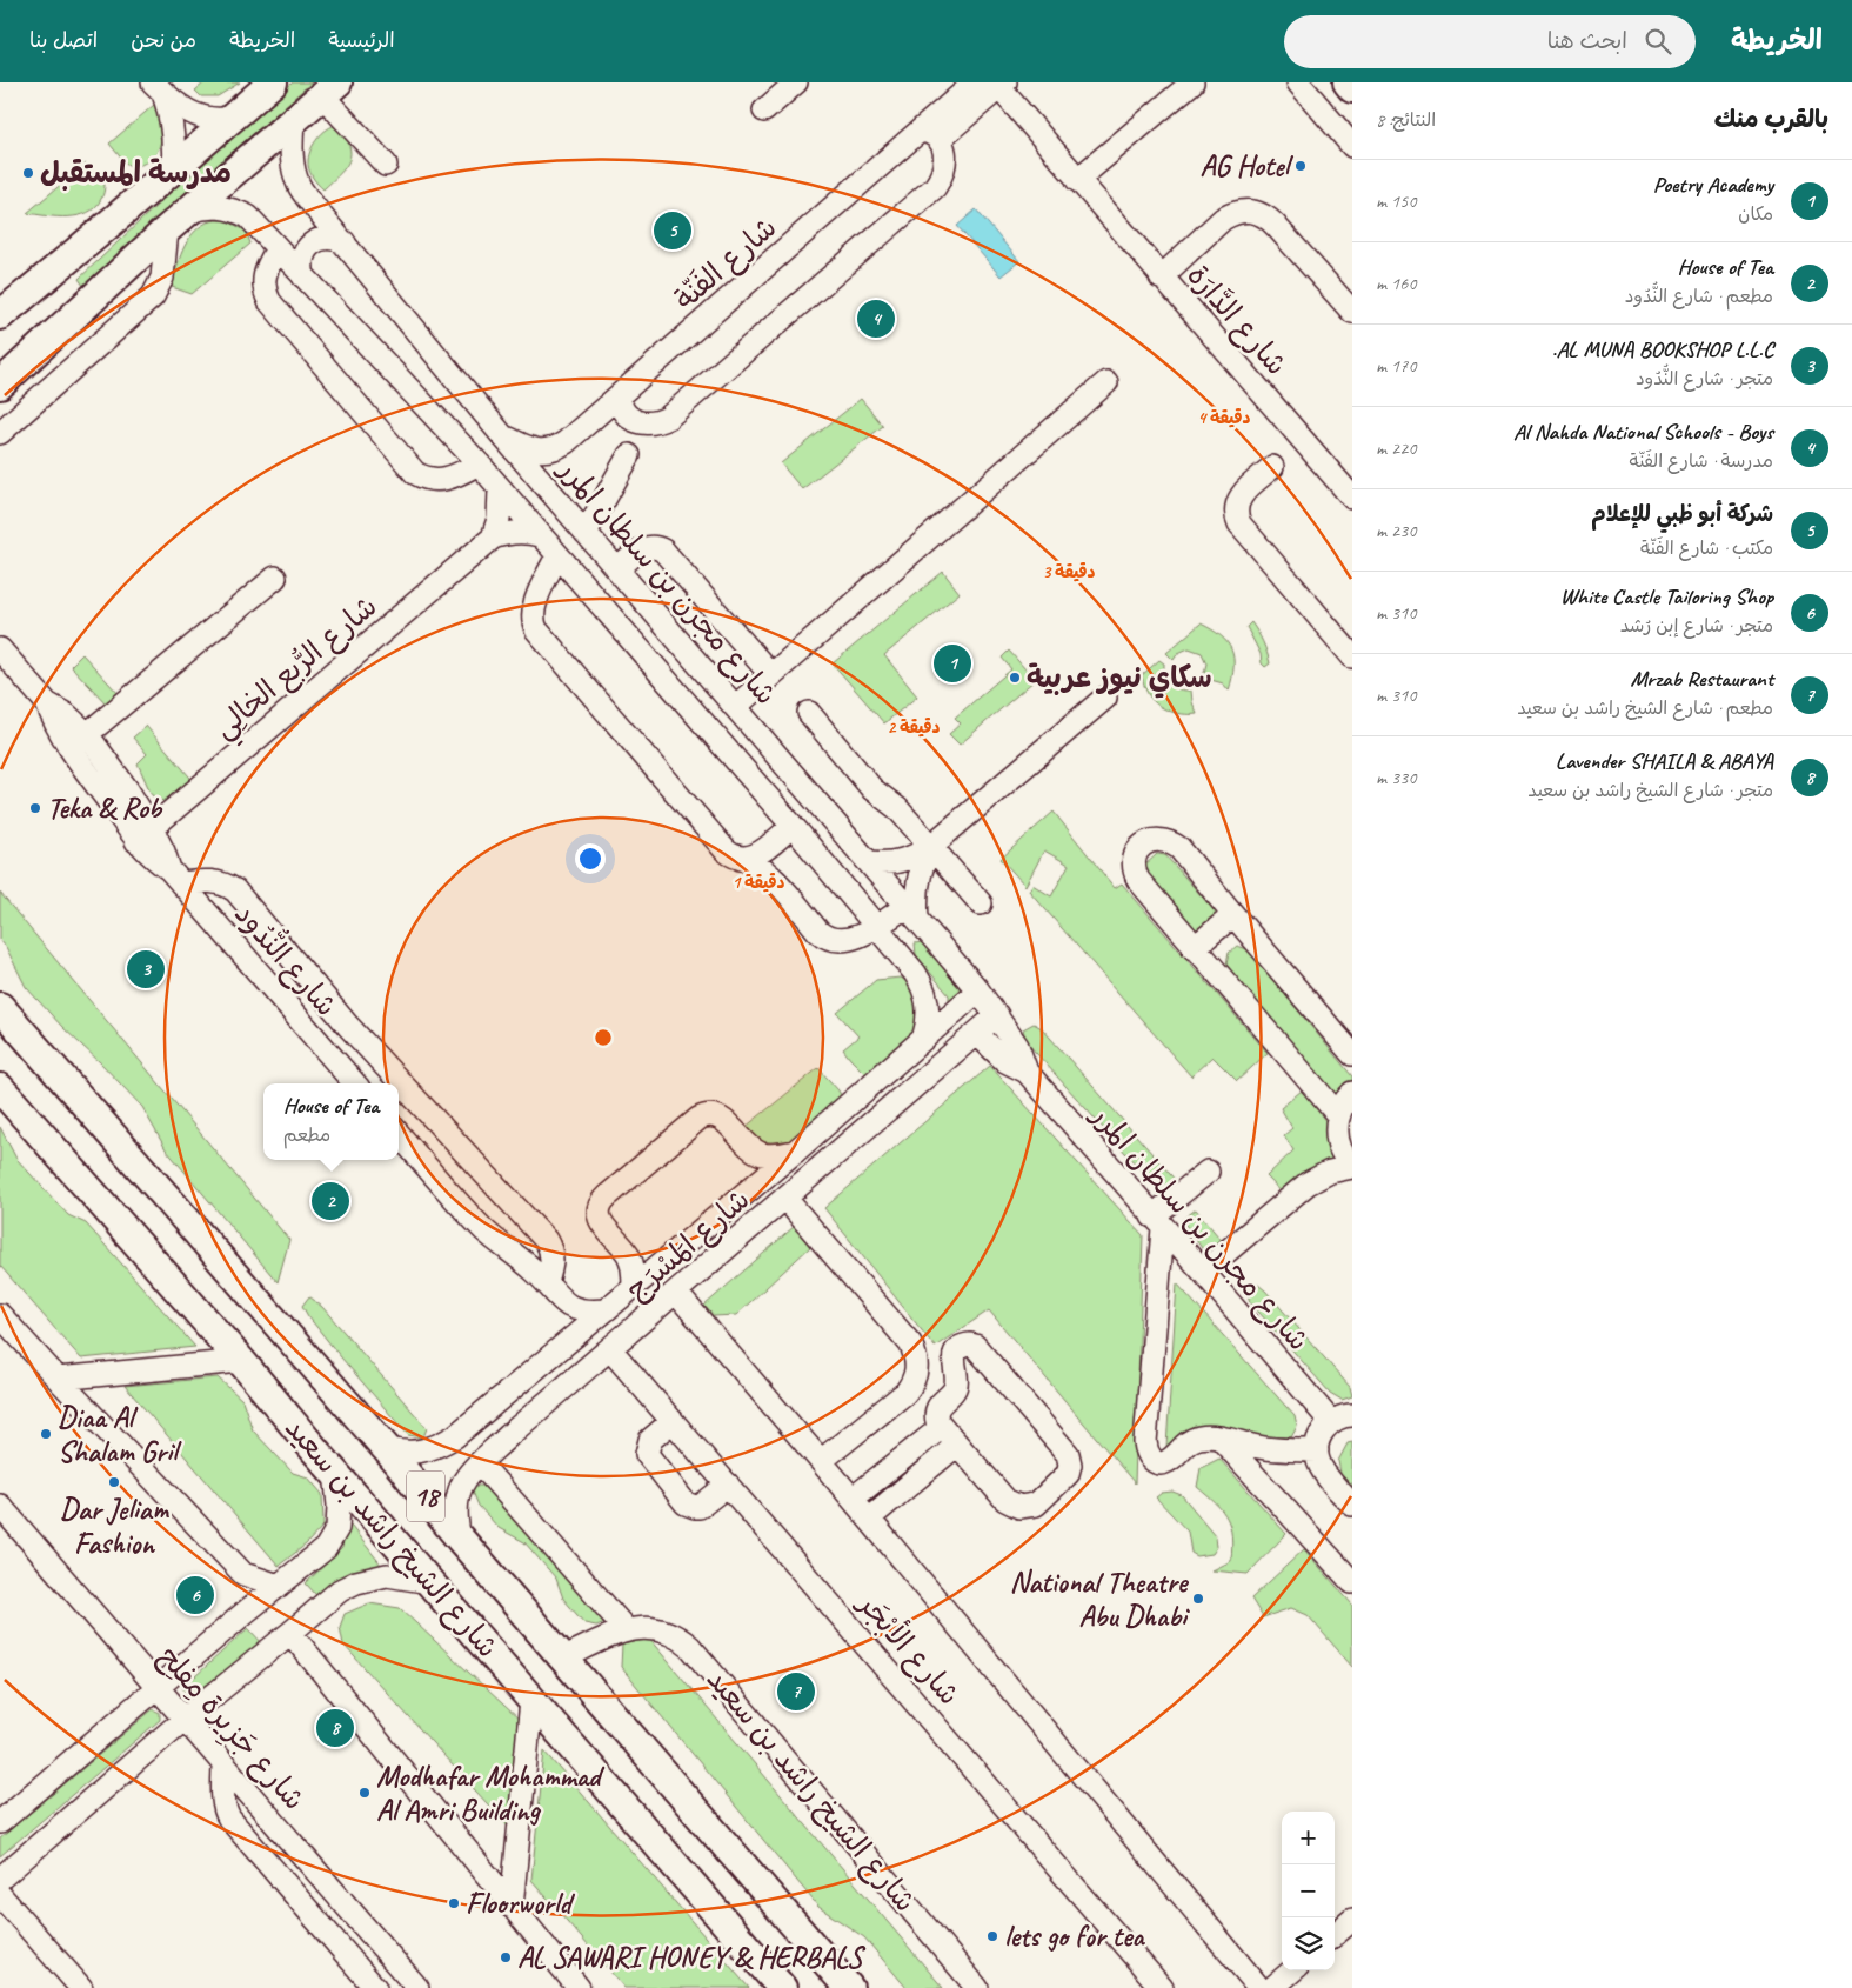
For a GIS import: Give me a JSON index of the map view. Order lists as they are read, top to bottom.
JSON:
{
  "streets": {
    "main road": ["18", "شارع الشيخ راشد بن سعيد"],
    "street": [
      "شارع الفَنّة",
      "شارع الدَّارَة",
      "شارع مجرن بن سلطان المرر",
      "شارع الرُّبع الخالِي",
      "شارع النُّدُود",
      "شارع المَسْرَج",
      "شارع الأبْجَر",
      "شارع جَزِيرة مِفلِح"
    ]
  },
  "crossings": [
    ["شارع الفَنّة", "شارع الدَّارَة"],
    ["شارع الفَنّة", "شارع مجرن بن سلطان المرر"],
    ["شارع مجرن بن سلطان المرر", "شارع المَسْرَج"],
    ["شارع الرُّبع الخالِي", "شارع النُّدُود"],
    ["شارع المَسْرَج", "شارع الشيخ راشد بن سعيد"],
    ["شارع المَسْرَج", "شارع الأبْجَر"]
  ],
  "places": [
    "AG Hotel",
    "مدرسة المستقبل",
    "سكاي نيوز عربية",
    "Teka & Rob",
    "Diaa Al Shalam Gril",
    "Dar Jeliam Fashion",
    "National Theatre Abu Dhabi",
    "Modhafar Mohammad Al Amri Building",
    "Floorworld",
    "lets go for tea",
    "AL SAWARI HONEY & HERBALS"
  ],
  "page": {
    "header": "الخريطة",
    "search": "ابحث هنا",
    "nav": [
      "الرئيسية",
      "الخريطة",
      "من نحن",
      "اتصل بنا"
    ],
    "heading": ["بالقرب منك", "النتائج: 8"],
    "list": [
      {
        "mark": "1",
        "name": "Poetry Academy",
        "note": "مكان",
        "value": "150 m"
      },
      {
        "mark": "2",
        "name": "House of Tea",
        "note": "مطعم · شارع النُّدُود",
        "value": "160 m"
      },
      {
        "mark": "3",
        "name": "AL MUNA BOOKSHOP L.L.C.",
        "note": "متجر · شارع النُّدُود",
        "value": "170 m"
      },
      {
        "mark": "4",
        "name": "Al Nahda National Schools - Boys",
        "note": "مدرسة · شارع الفَنّة",
        "value": "220 m"
      },
      {
        "mark": "5",
        "name": "شركة أبو ظبي للإعلام",
        "note": "مكتب · شارع الفَنّة",
        "value": "230 m"
      },
      {
        "mark": "6",
        "name": "White Castle Tailoring Shop",
        "note": "متجر · شارع إبن رُشد",
        "value": "310 m"
      },
      {
        "mark": "7",
        "name": "Mrzab Restaurant",
        "note": "مطعم · شارع الشيخ راشد بن سعيد",
        "value": "310 m"
      },
      {
        "mark": "8",
        "name": "Lavender SHAILA & ABAYA",
        "note": "متجر · شارع الشيخ راشد بن سعيد",
        "value": "330 m"
      }
    ],
    "pins": [
      "5",
      "4",
      "1",
      "3",
      "2",
      "6",
      "7",
      "8"
    ],
    "popup": ["House of Tea", "مطعم"],
    "map_buttons": ["+", "−"]
  },
  "rings": [
    "4 دقيقة",
    "3 دقيقة",
    "2 دقيقة",
    "1 دقيقة"
  ]
}
